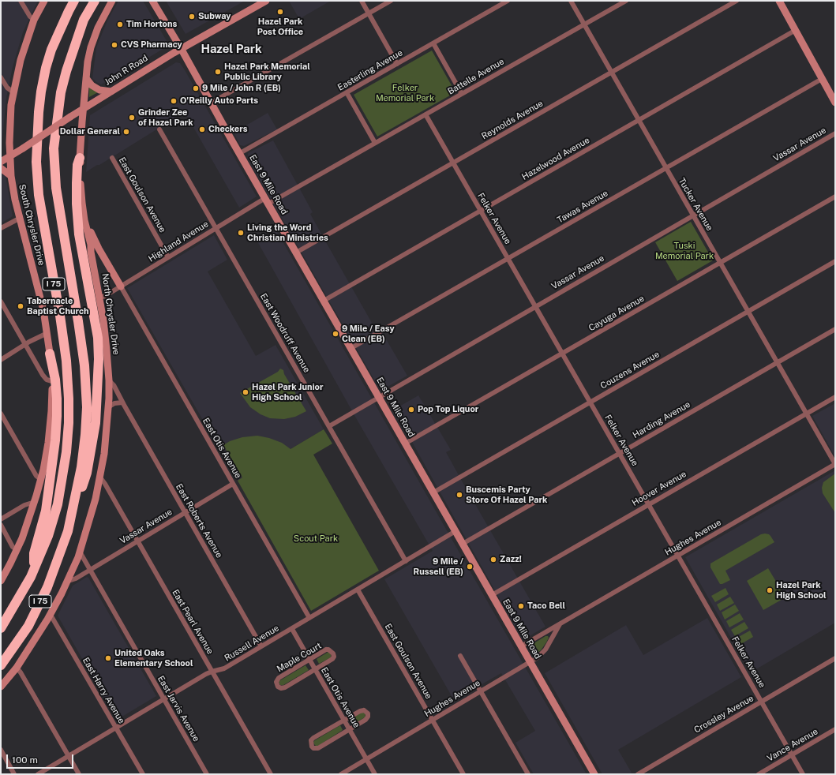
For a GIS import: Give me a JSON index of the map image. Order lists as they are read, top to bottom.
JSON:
{
  "streets": {
    "highway": ["I 75"],
    "main road": [
      "John R Road",
      "East 9 Mile Road",
      "South Chrysler Drive",
      "North Chrysler Drive"
    ],
    "street": [
      "Easterling Avenue",
      "Battelle Avenue",
      "Reynolds Avenue",
      "Vassar Avenue",
      "Hazelwood Avenue",
      "East Goulson Avenue",
      "Tucker Avenue",
      "Tawas Avenue",
      "Felker Avenue",
      "Highland Avenue",
      "Cayuga Avenue",
      "East Woodruff Avenue",
      "Couzens Avenue",
      "Harding Avenue",
      "East Otis Avenue",
      "Hoover Avenue",
      "East Roberts Avenue",
      "Hughes Avenue",
      "East Pearl Avenue",
      "Russell Avenue",
      "Maple Court",
      "East Harry Avenue",
      "East Jarvis Avenue",
      "Crossley Avenue",
      "Vance Avenue"
    ]
  },
  "crossings": [
    ["John R Road", "East 9 Mile Road"],
    ["John R Road", "South Chrysler Drive"],
    ["John R Road", "North Chrysler Drive"],
    ["Easterling Avenue", "East 9 Mile Road"],
    ["Battelle Avenue", "East 9 Mile Road"],
    ["Battelle Avenue", "Tucker Avenue"],
    ["Battelle Avenue", "Felker Avenue"],
    ["Battelle Avenue", "Highland Avenue"],
    ["Reynolds Avenue", "East 9 Mile Road"],
    ["Reynolds Avenue", "Tucker Avenue"],
    ["Reynolds Avenue", "Felker Avenue"],
    ["Vassar Avenue", "East 9 Mile Road"],
    ["Vassar Avenue", "Tucker Avenue"],
    ["Vassar Avenue", "Felker Avenue"],
    ["Vassar Avenue", "North Chrysler Drive"],
    ["Vassar Avenue", "East Woodruff Avenue"],
    ["Vassar Avenue", "East Otis Avenue"],
    ["Vassar Avenue", "East Roberts Avenue"],
    ["Vassar Avenue", "East Pearl Avenue"],
    ["Vassar Avenue", "East Jarvis Avenue"],
    ["Hazelwood Avenue", "East 9 Mile Road"],
    ["Hazelwood Avenue", "Tucker Avenue"],
    ["Hazelwood Avenue", "Felker Avenue"],
    ["East 9 Mile Road", "Tawas Avenue"],
    ["East 9 Mile Road", "Highland Avenue"],
    ["East 9 Mile Road", "Cayuga Avenue"],
    ["East 9 Mile Road", "Couzens Avenue"],
    ["East 9 Mile Road", "Harding Avenue"],
    ["East 9 Mile Road", "Hoover Avenue"],
    ["East 9 Mile Road", "Hughes Avenue"],
    ["East 9 Mile Road", "Russell Avenue"],
    ["East Goulson Avenue", "Highland Avenue"],
    ["East Goulson Avenue", "Hughes Avenue"],
    ["East Goulson Avenue", "Russell Avenue"],
    ["Tucker Avenue", "Tawas Avenue"],
    ["Tucker Avenue", "Cayuga Avenue"],
    ["Tucker Avenue", "Couzens Avenue"],
    ["Tucker Avenue", "Harding Avenue"],
    ["Tucker Avenue", "Hoover Avenue"],
    ["Tucker Avenue", "Hughes Avenue"],
    ["Tawas Avenue", "Felker Avenue"],
    ["Felker Avenue", "Cayuga Avenue"],
    ["Felker Avenue", "Couzens Avenue"],
    ["Felker Avenue", "Harding Avenue"],
    ["Felker Avenue", "Hoover Avenue"],
    ["Felker Avenue", "Hughes Avenue"],
    ["Felker Avenue", "Crossley Avenue"],
    ["Felker Avenue", "Vance Avenue"],
    ["Highland Avenue", "North Chrysler Drive"],
    ["Highland Avenue", "East Woodruff Avenue"],
    ["Highland Avenue", "East Otis Avenue"],
    ["North Chrysler Drive", "East Otis Avenue"],
    ["North Chrysler Drive", "East Roberts Avenue"],
    ["North Chrysler Drive", "East Pearl Avenue"],
    ["North Chrysler Drive", "East Harry Avenue"],
    ["North Chrysler Drive", "East Jarvis Avenue"],
    ["East Woodruff Avenue", "Russell Avenue"],
    ["East Otis Avenue", "Hughes Avenue"],
    ["East Otis Avenue", "Russell Avenue"],
    ["East Otis Avenue", "Maple Court"],
    ["East Roberts Avenue", "Russell Avenue"],
    ["East Pearl Avenue", "Russell Avenue"],
    ["Russell Avenue", "East Harry Avenue"],
    ["Russell Avenue", "East Jarvis Avenue"]
  ],
  "districts": ["Hazel Park"],
  "parks": ["Felker Memorial Park", "Tuski Memorial Park", "Scout Park"],
  "places": [
    "Hazel Park Post Office",
    "Subway",
    "Tim Hortons",
    "CVS Pharmacy",
    "Hazel Park Memorial Public Library",
    "9 Mile / John R (EB)",
    "O'Reilly Auto Parts",
    "Grinder Zee of Hazel Park",
    "Checkers",
    "Dollar General",
    "Living the Word Christian Ministries",
    "Tabernacle Baptist Church",
    "9 Mile / Easy Clean (EB)",
    "Hazel Park Junior High School",
    "Pop Top Liquor",
    "Buscemis Party Store Of Hazel Park",
    "Zazz!",
    "9 Mile / Russell (EB)",
    "Hazel Park High School",
    "Taco Bell",
    "United Oaks Elementary School"
  ],
  "scale_bar": "100 m"
}
